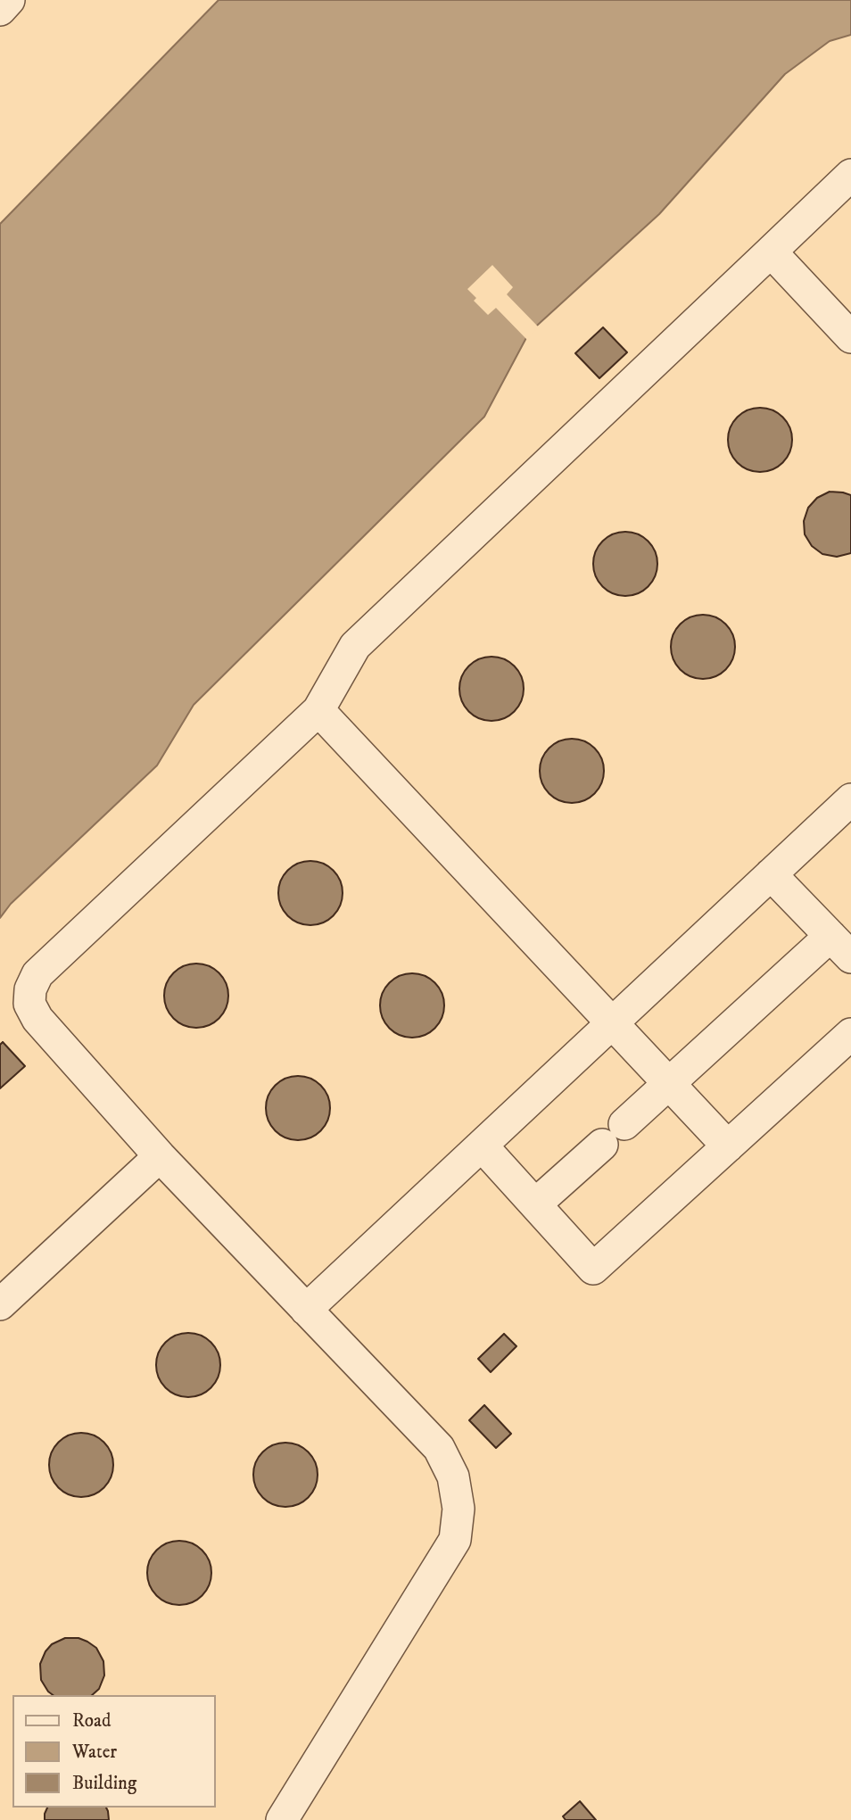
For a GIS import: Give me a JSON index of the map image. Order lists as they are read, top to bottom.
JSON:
{
  "legend": ["Road", "Water", "Building"]
}
